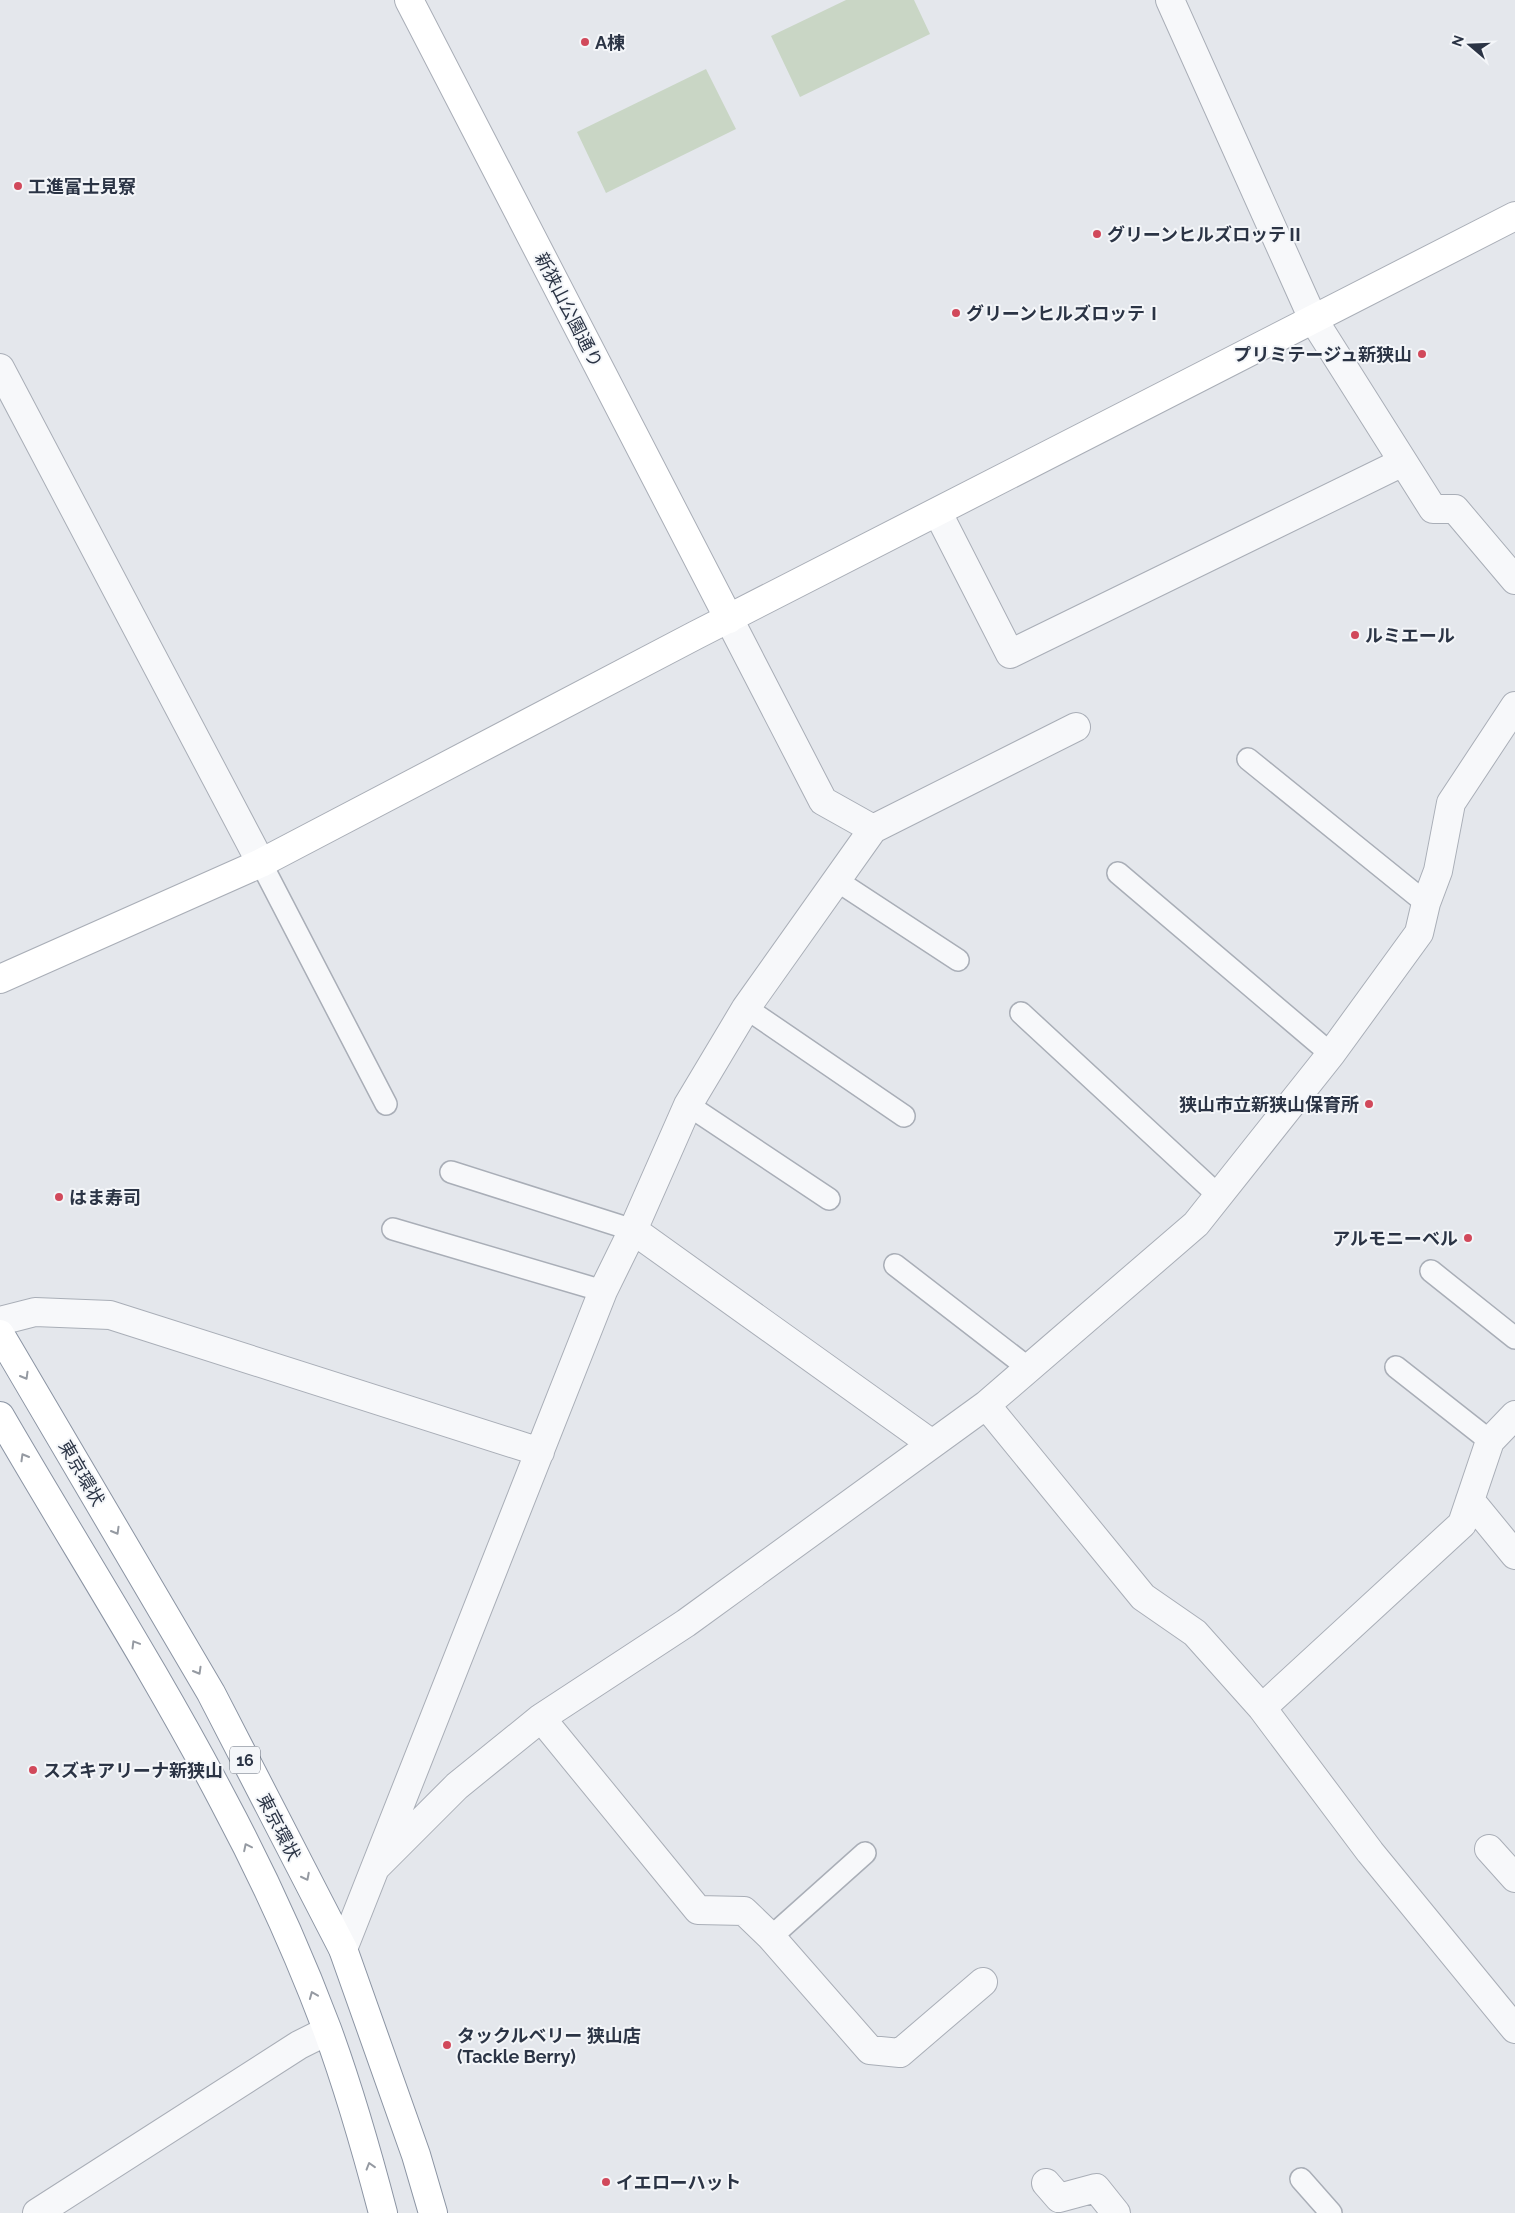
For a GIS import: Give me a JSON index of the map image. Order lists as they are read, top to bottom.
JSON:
{
  "streets": {
    "main road": ["新狭山公園通り", "東京環状", "16"]
  },
  "places": [
    "A棟",
    "工進富士見寮",
    "グリーンヒルズロッテⅡ",
    "グリーンヒルズロッテⅠ",
    "プリミテージュ新狭山",
    "ルミエール",
    "狭山市立新狭山保育所",
    "はま寿司",
    "アルモニーベル",
    "スズキアリーナ新狭山",
    "タックルベリー 狭山店 (Tackle Berry)",
    "イエローハット"
  ],
  "north": "left"
}
